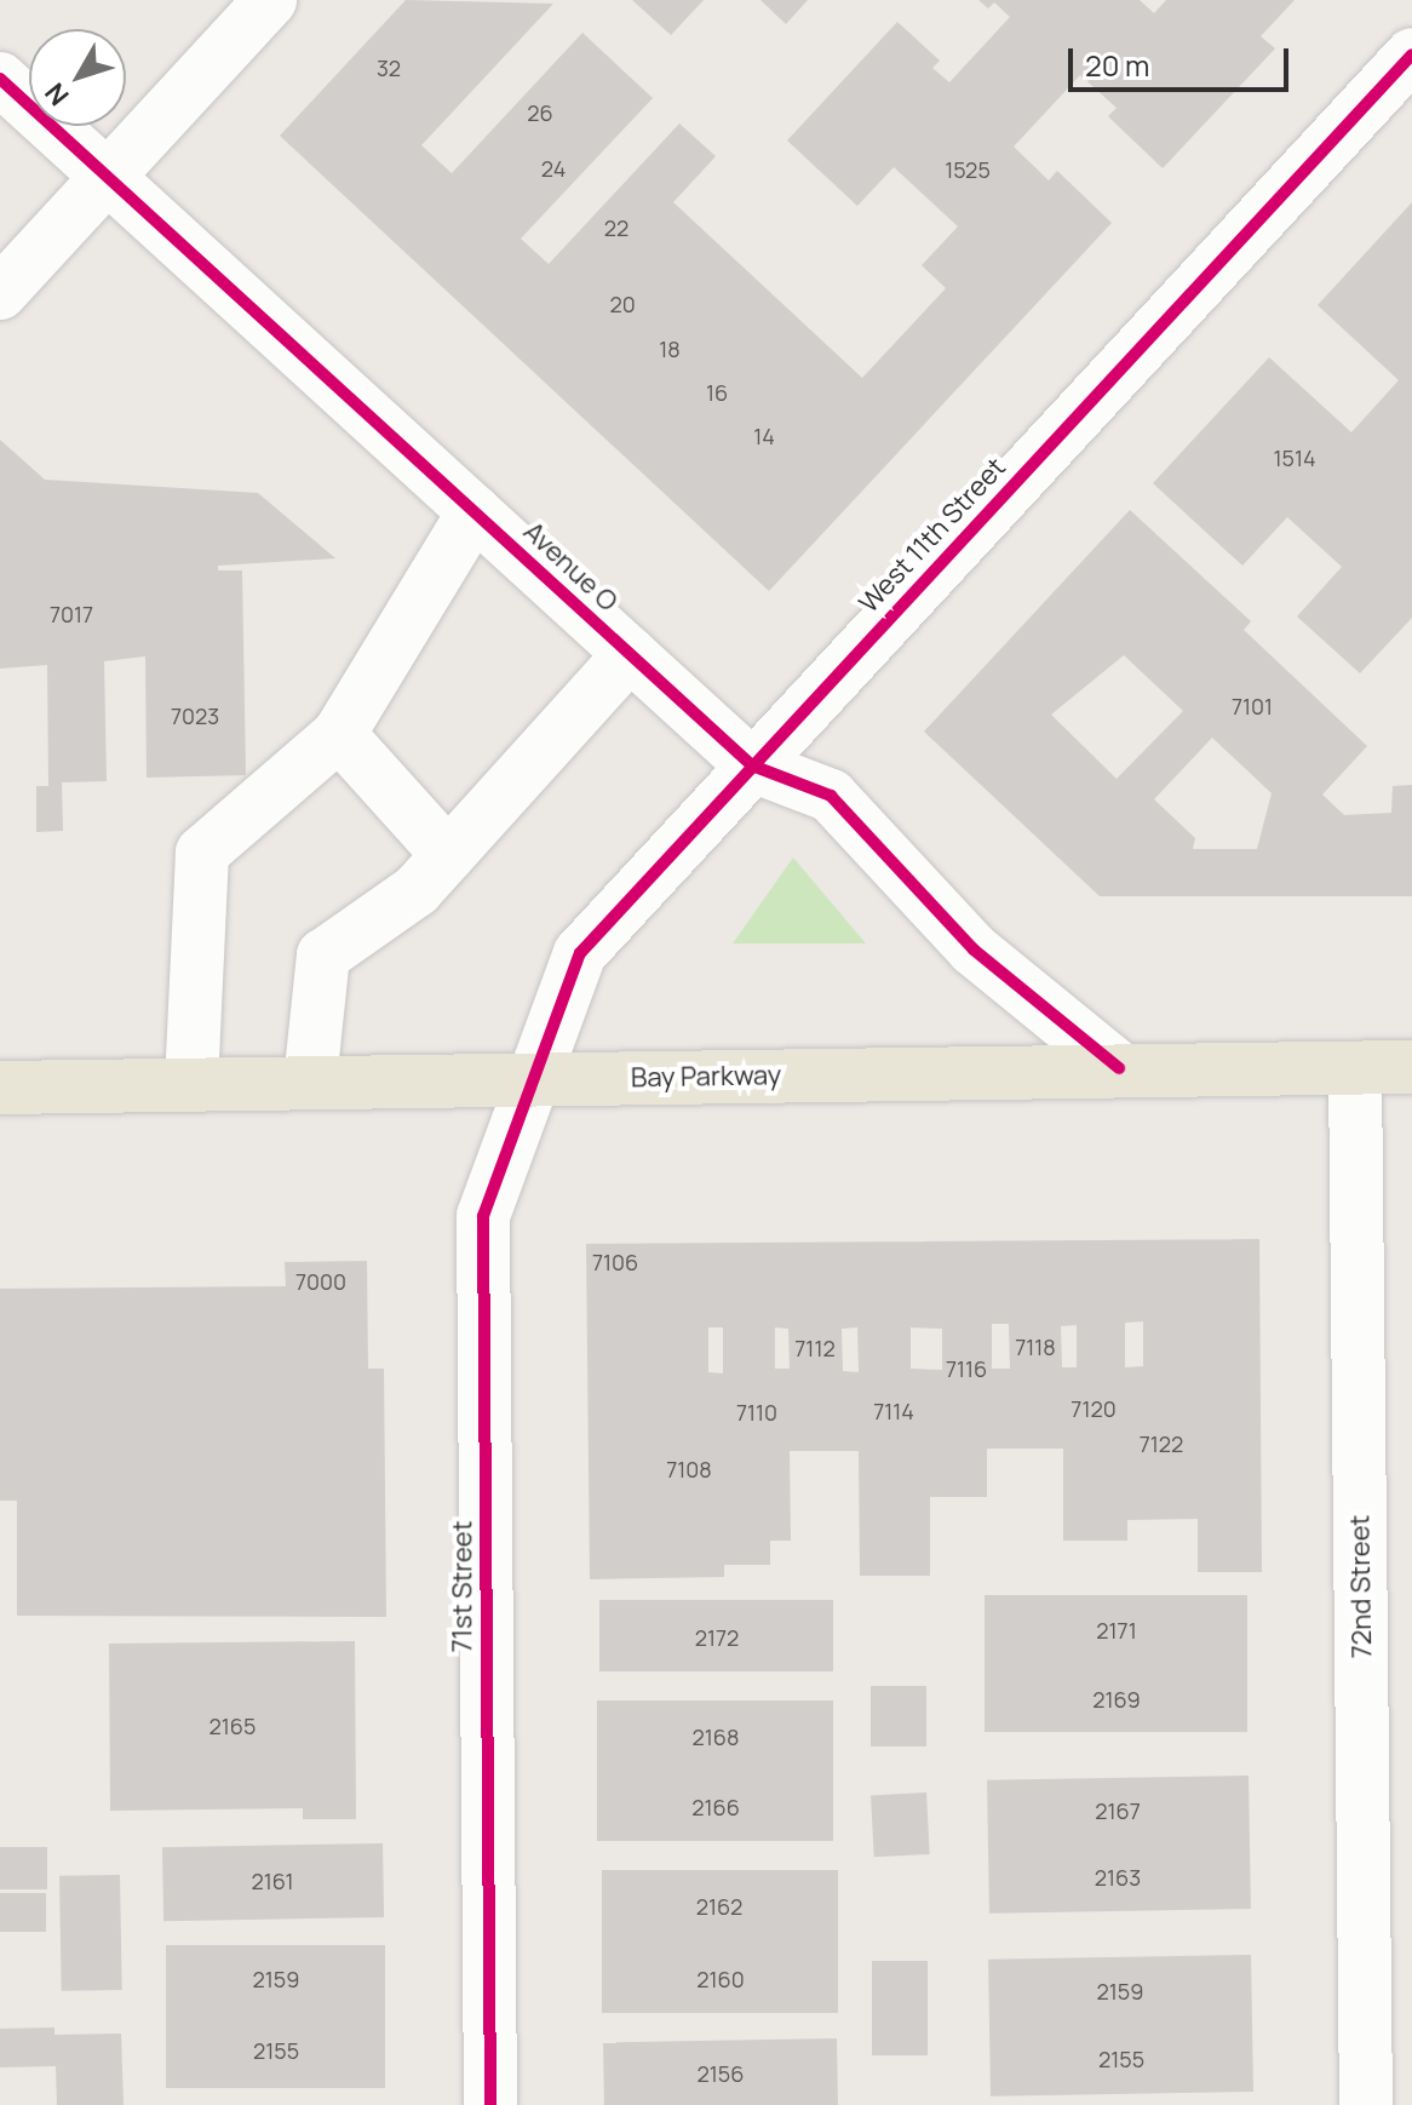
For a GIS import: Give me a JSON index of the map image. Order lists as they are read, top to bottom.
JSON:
{
  "streets": {
    "main road": ["Bay Parkway"],
    "street": [
      "West 11th Street",
      "Avenue O",
      "71st Street",
      "72nd Street"
    ]
  },
  "crossings": [
    ["West 11th Street", "Avenue O"],
    ["West 11th Street", "Bay Parkway"],
    ["West 11th Street", "71st Street"],
    ["Avenue O", "Bay Parkway"],
    ["Bay Parkway", "71st Street"],
    ["Bay Parkway", "72nd Street"]
  ],
  "house_numbers": [
    "32",
    "26",
    "24",
    "1525",
    "22",
    "20",
    "18",
    "16",
    "14",
    "1514",
    "7017",
    "7101",
    "7023",
    "7106",
    "7000",
    "7118",
    "7112",
    "7116",
    "7120",
    "7114",
    "7110",
    "7122",
    "7108",
    "2171",
    "2172",
    "2169",
    "2165",
    "2168",
    "2166",
    "2167",
    "2163",
    "2161",
    "2162",
    "2159",
    "2160",
    "2159",
    "2155",
    "2155",
    "2156"
  ],
  "scale_bar": "20 m",
  "north": "bottom left"
}
